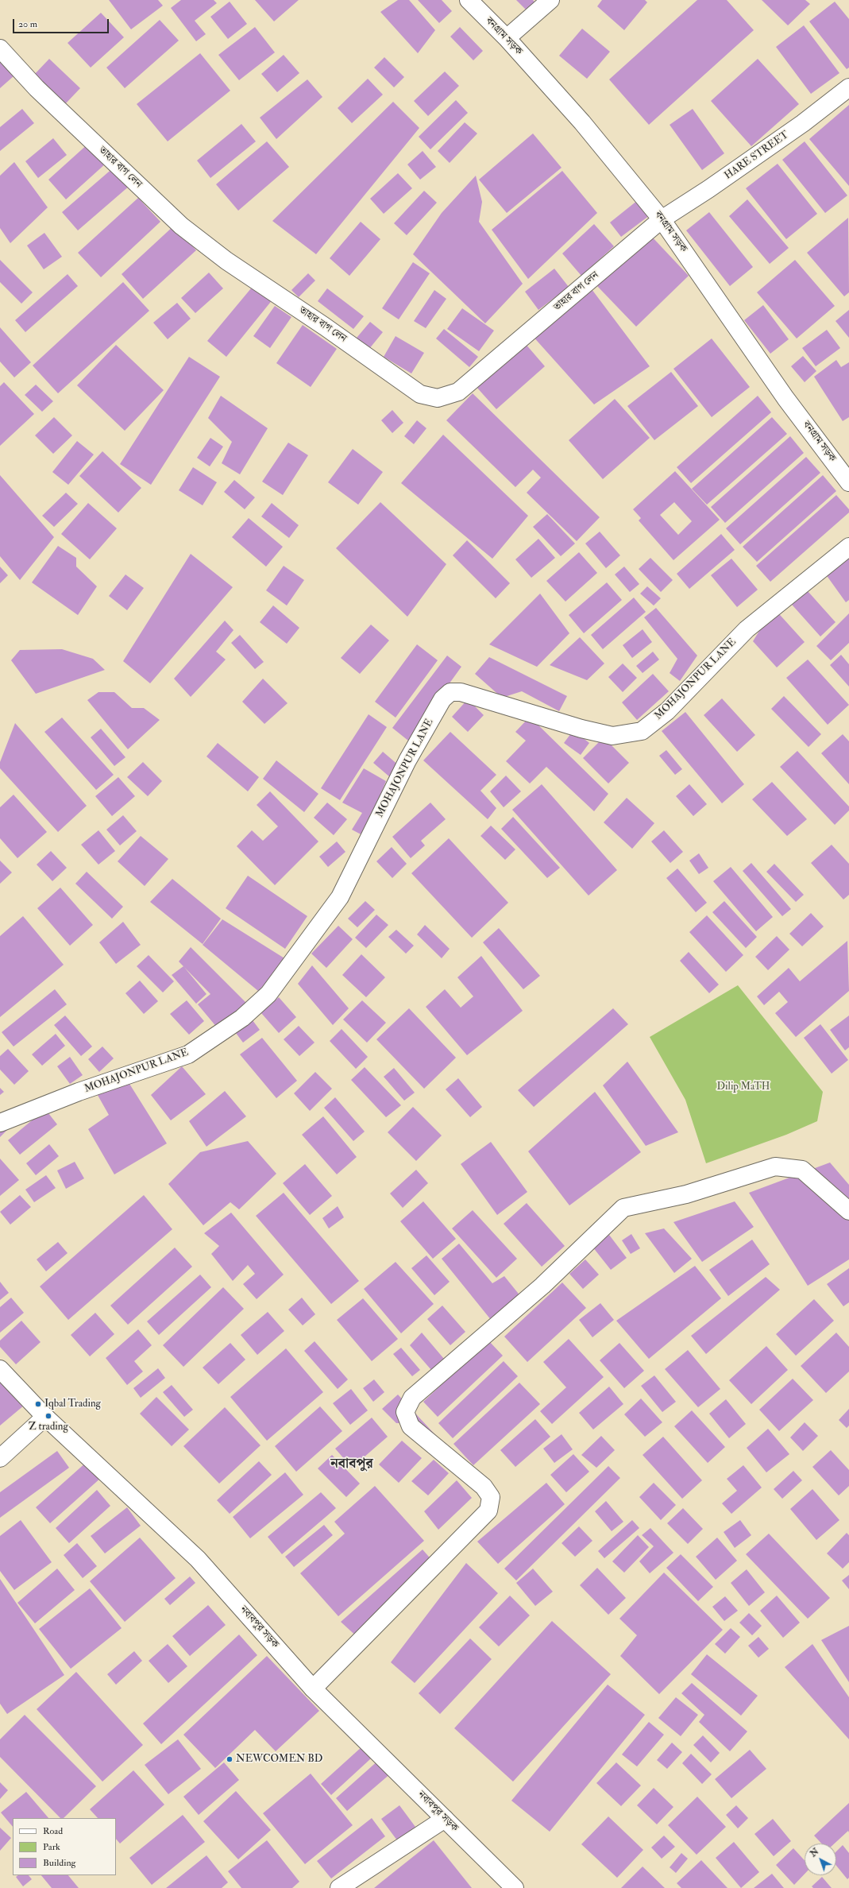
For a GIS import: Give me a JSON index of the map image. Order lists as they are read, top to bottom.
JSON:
{
  "streets": {
    "street": [
      "বনগ্রাম সড়ক",
      "HARE STREET",
      "তাহার বাগ লেন",
      "MOHAJONPUR LANE",
      "নবাবপুর সড়ক"
    ]
  },
  "crossings": [
    ["বনগ্রাম সড়ক", "HARE STREET"],
    ["বনগ্রাম সড়ক", "তাহার বাগ লেন"],
    ["HARE STREET", "তাহার বাগ লেন"]
  ],
  "districts": ["নবাবপুর"],
  "parks": ["Dilip MaTH"],
  "places": ["Iqbal Trading", "Z trading", "NEWCOMEN BD"],
  "legend": ["Road", "Park", "Building"],
  "scale_bar": "20 m",
  "north": "top left"
}
